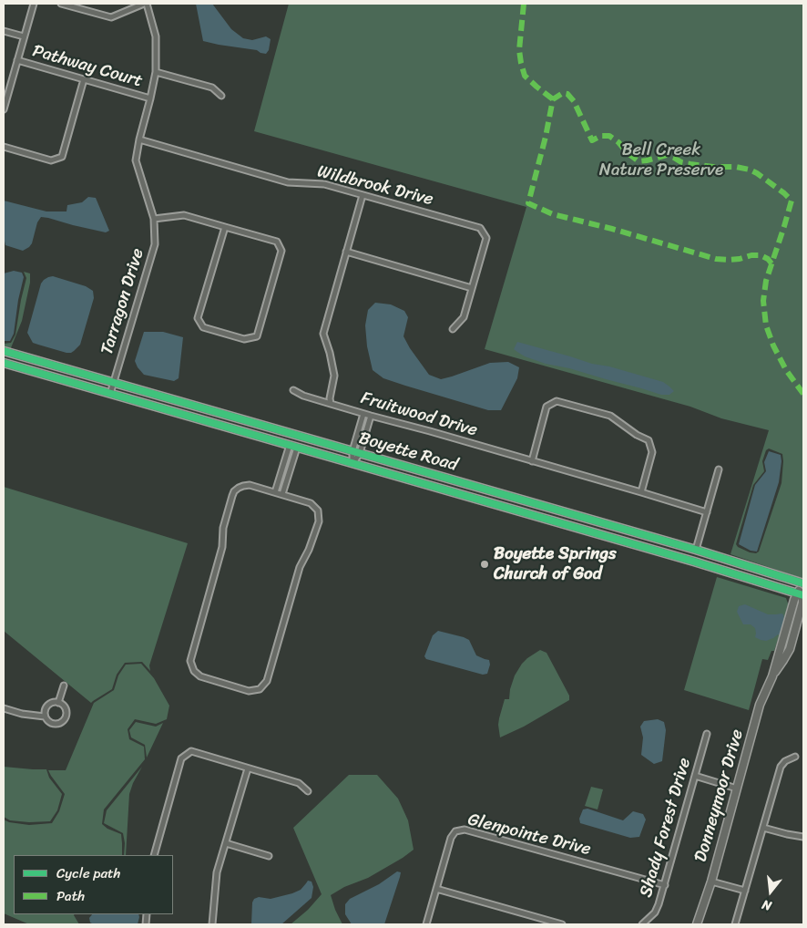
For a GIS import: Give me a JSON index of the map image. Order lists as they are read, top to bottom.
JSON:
{
  "streets": {
    "main road": ["Boyette Road", "Donneymoor Drive"],
    "street": [
      "Pathway Court",
      "Wildbrook Drive",
      "Tarragon Drive",
      "Fruitwood Drive",
      "Shady Forest Drive",
      "Glenpointe Drive"
    ]
  },
  "crossings": [
    ["Wildbrook Drive", "Tarragon Drive"],
    ["Tarragon Drive", "Boyette Road"],
    ["Boyette Road", "Donneymoor Drive"],
    ["Shady Forest Drive", "Glenpointe Drive"]
  ],
  "parks": ["Bell Creek Nature Preserve"],
  "places": ["Boyette Springs Church of God"],
  "legend": ["Cycle path", "Path"],
  "north": "bottom"
}
